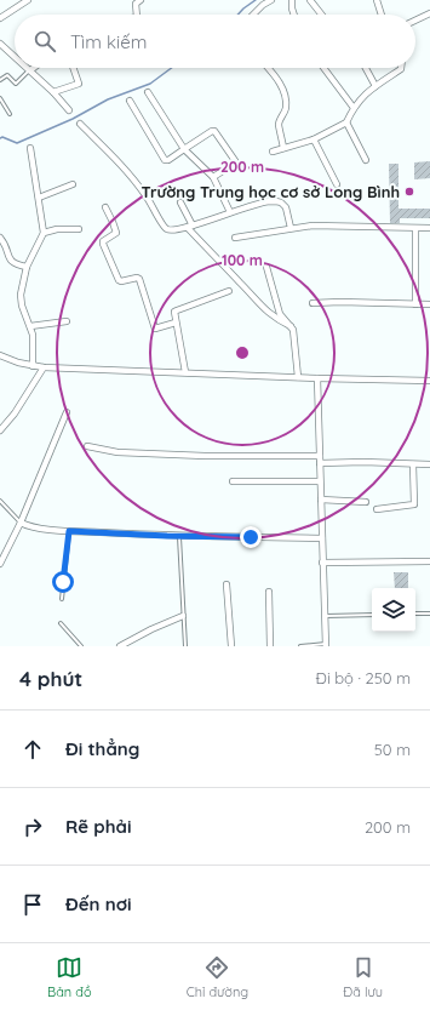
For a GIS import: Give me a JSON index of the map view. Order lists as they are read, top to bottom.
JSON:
{
  "places": ["Trường Trung học cơ sở Long Bình"],
  "page": {
    "search": "Tìm kiếm",
    "heading": ["4 phút", "Đi bộ · 250 m"],
    "list": [
      ["Đi thẳng", "50 m"],
      ["Rẽ phải", "200 m"],
      "Đến nơi"
    ],
    "nav": ["Bản đồ", "Chỉ đường", "Đã lưu"]
  },
  "rings": ["200 m", "100 m"]
}
